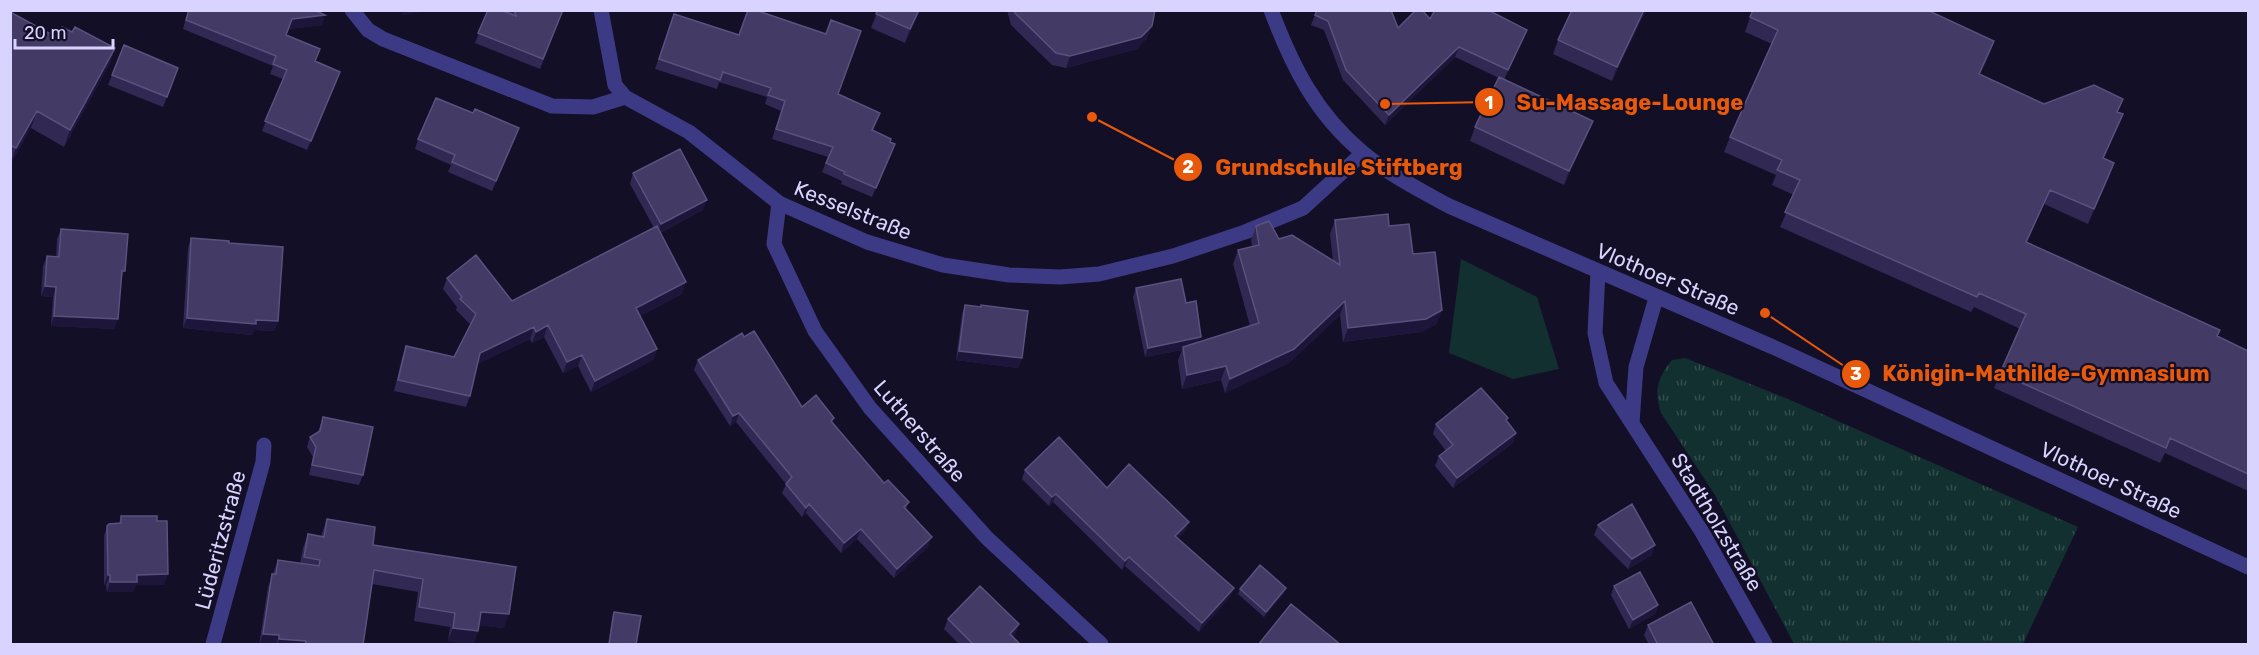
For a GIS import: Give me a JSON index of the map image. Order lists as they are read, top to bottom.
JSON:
{
  "streets": {
    "street": [
      "Kesselstraße",
      "Vlothoer Straße",
      "Lutherstraße",
      "Stadtholzstraße",
      "Lüderitzstraße"
    ]
  },
  "crossings": [
    ["Kesselstraße", "Vlothoer Straße"],
    ["Kesselstraße", "Lutherstraße"],
    ["Vlothoer Straße", "Stadtholzstraße"]
  ],
  "places": ["Su-Massage-Lounge", "Grundschule Stiftberg", "Königin-Mathilde-Gymnasium"],
  "scale_bar": "20 m"
}
